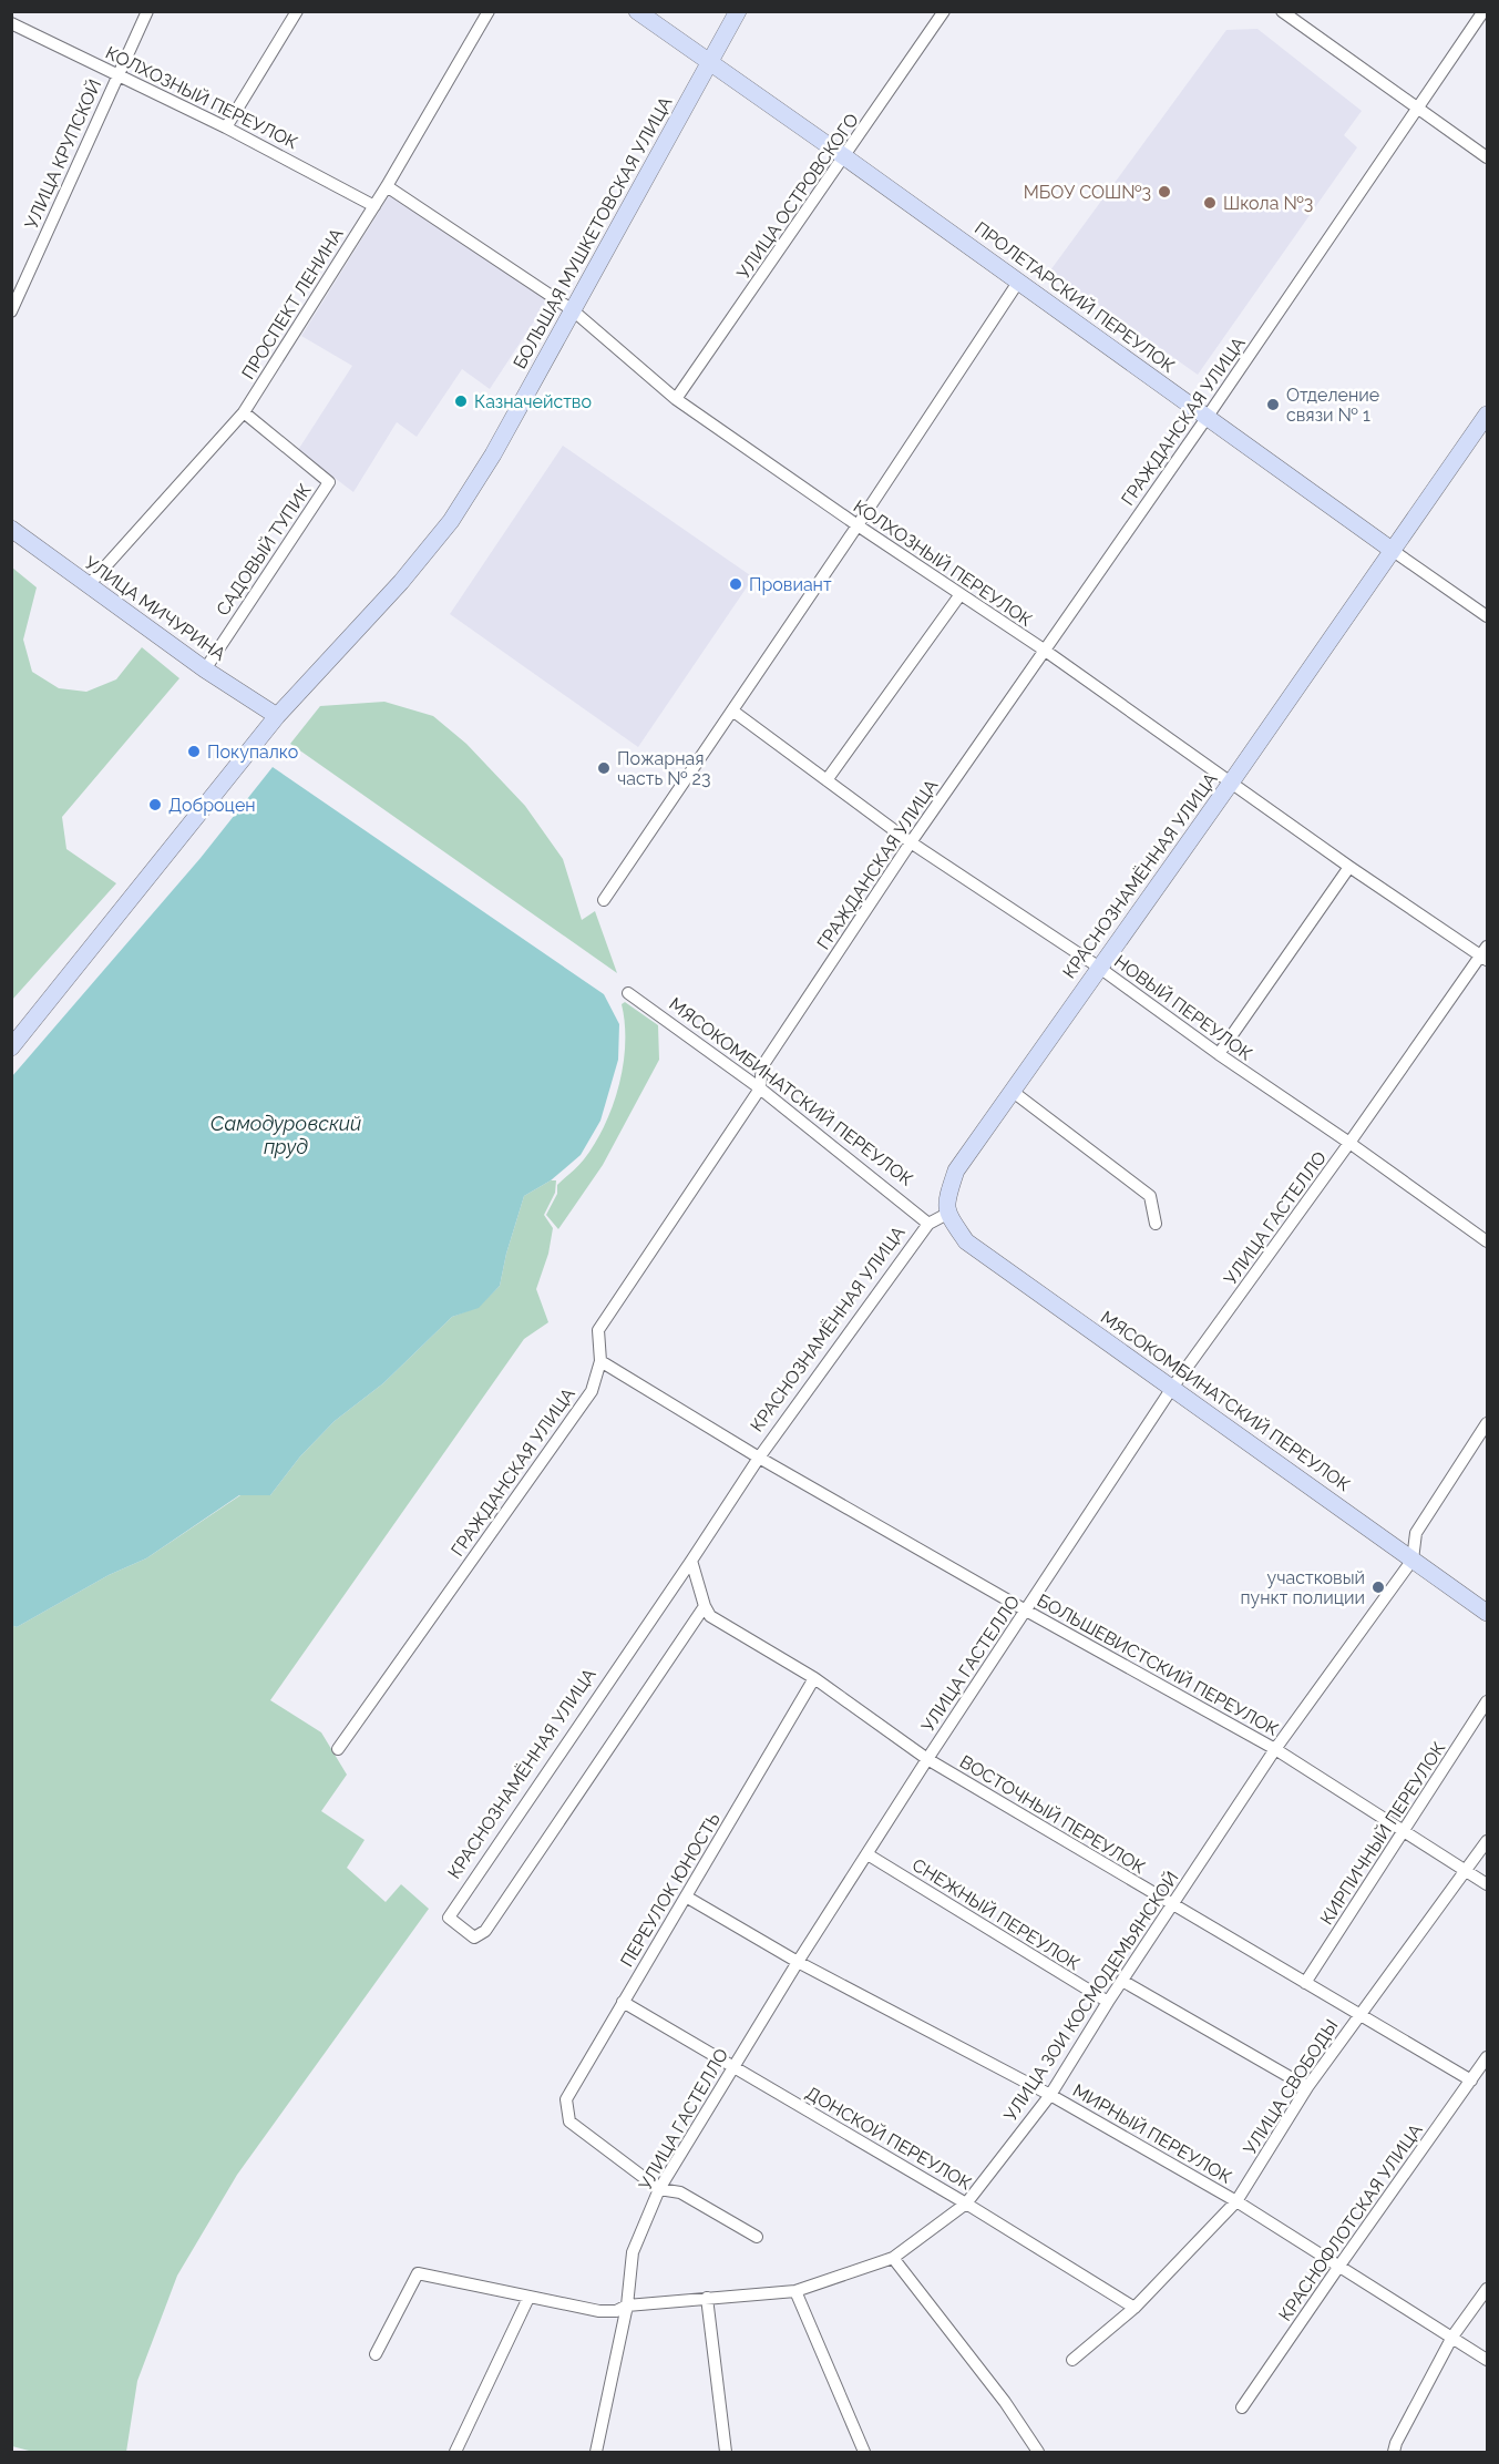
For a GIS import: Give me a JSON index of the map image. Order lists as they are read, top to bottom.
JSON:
{
  "streets": {
    "main road": [
      "БОЛЬШАЯ МУШКЕТОВСКАЯ УЛИЦА",
      "ПРОЛЕТАРСКИЙ ПЕРЕУЛОК",
      "УЛИЦА МИЧУРИНА",
      "КРАСНОЗНАМЁННАЯ УЛИЦА",
      "МЯСОКОМБИНАТСКИЙ ПЕРЕУЛОК"
    ],
    "street": [
      "КОЛХОЗНЫЙ ПЕРЕУЛОК",
      "УЛИЦА КРУПСКОЙ",
      "УЛИЦА ОСТРОВСКОГО",
      "ПРОСПЕКТ ЛЕНИНА",
      "ГРАЖДАНСКАЯ УЛИЦА",
      "САДОВЫЙ ТУПИК",
      "НОВЫЙ ПЕРЕУЛОК",
      "УЛИЦА ГАСТЕЛЛО",
      "БОЛЬШЕВИСТСКИЙ ПЕРЕУЛОК",
      "ВОСТОЧНЫЙ ПЕРЕУЛОК",
      "КИРПИЧНЫЙ ПЕРЕУЛОК",
      "ПЕРЕУЛОК ЮНОСТЬ",
      "СНЕЖНЫЙ ПЕРЕУЛОК",
      "УЛИЦА ЗОИ КОСМОДЕМЬЯНСКОЙ",
      "УЛИЦА СВОБОДЫ",
      "МИРНЫЙ ПЕРЕУЛОК",
      "ДОНСКОЙ ПЕРЕУЛОК",
      "КРАСНОФЛОТСКАЯ УЛИЦА"
    ]
  },
  "crossings": [
    ["КОЛХОЗНЫЙ ПЕРЕУЛОК", "УЛИЦА КРУПСКОЙ"],
    ["КОЛХОЗНЫЙ ПЕРЕУЛОК", "УЛИЦА ОСТРОВСКОГО"],
    ["КОЛХОЗНЫЙ ПЕРЕУЛОК", "БОЛЬШАЯ МУШКЕТОВСКАЯ УЛИЦА"],
    ["КОЛХОЗНЫЙ ПЕРЕУЛОК", "ПРОСПЕКТ ЛЕНИНА"],
    ["КОЛХОЗНЫЙ ПЕРЕУЛОК", "ГРАЖДАНСКАЯ УЛИЦА"],
    ["КОЛХОЗНЫЙ ПЕРЕУЛОК", "КРАСНОЗНАМЁННАЯ УЛИЦА"],
    ["КОЛХОЗНЫЙ ПЕРЕУЛОК", "УЛИЦА ГАСТЕЛЛО"],
    ["УЛИЦА ОСТРОВСКОГО", "ПРОЛЕТАРСКИЙ ПЕРЕУЛОК"],
    ["БОЛЬШАЯ МУШКЕТОВСКАЯ УЛИЦА", "ПРОЛЕТАРСКИЙ ПЕРЕУЛОК"],
    ["БОЛЬШАЯ МУШКЕТОВСКАЯ УЛИЦА", "УЛИЦА МИЧУРИНА"],
    ["ПРОЛЕТАРСКИЙ ПЕРЕУЛОК", "ГРАЖДАНСКАЯ УЛИЦА"],
    ["ПРОЛЕТАРСКИЙ ПЕРЕУЛОК", "КРАСНОЗНАМЁННАЯ УЛИЦА"],
    ["ПРОСПЕКТ ЛЕНИНА", "САДОВЫЙ ТУПИК"],
    ["ПРОСПЕКТ ЛЕНИНА", "УЛИЦА МИЧУРИНА"],
    ["ГРАЖДАНСКАЯ УЛИЦА", "НОВЫЙ ПЕРЕУЛОК"],
    ["ГРАЖДАНСКАЯ УЛИЦА", "МЯСОКОМБИНАТСКИЙ ПЕРЕУЛОК"],
    ["ГРАЖДАНСКАЯ УЛИЦА", "БОЛЬШЕВИСТСКИЙ ПЕРЕУЛОК"],
    ["САДОВЫЙ ТУПИК", "УЛИЦА МИЧУРИНА"],
    ["КРАСНОЗНАМЁННАЯ УЛИЦА", "НОВЫЙ ПЕРЕУЛОК"],
    ["КРАСНОЗНАМЁННАЯ УЛИЦА", "МЯСОКОМБИНАТСКИЙ ПЕРЕУЛОК"],
    ["КРАСНОЗНАМЁННАЯ УЛИЦА", "БОЛЬШЕВИСТСКИЙ ПЕРЕУЛОК"],
    ["КРАСНОЗНАМЁННАЯ УЛИЦА", "ВОСТОЧНЫЙ ПЕРЕУЛОК"],
    ["НОВЫЙ ПЕРЕУЛОК", "УЛИЦА ГАСТЕЛЛО"],
    ["МЯСОКОМБИНАТСКИЙ ПЕРЕУЛОК", "УЛИЦА ГАСТЕЛЛО"],
    ["МЯСОКОМБИНАТСКИЙ ПЕРЕУЛОК", "УЛИЦА ЗОИ КОСМОДЕМЬЯНСКОЙ"],
    ["УЛИЦА ГАСТЕЛЛО", "БОЛЬШЕВИСТСКИЙ ПЕРЕУЛОК"],
    ["УЛИЦА ГАСТЕЛЛО", "ВОСТОЧНЫЙ ПЕРЕУЛОК"],
    ["УЛИЦА ГАСТЕЛЛО", "ПЕРЕУЛОК ЮНОСТЬ"],
    ["УЛИЦА ГАСТЕЛЛО", "СНЕЖНЫЙ ПЕРЕУЛОК"],
    ["УЛИЦА ГАСТЕЛЛО", "УЛИЦА ЗОИ КОСМОДЕМЬЯНСКОЙ"],
    ["УЛИЦА ГАСТЕЛЛО", "МИРНЫЙ ПЕРЕУЛОК"],
    ["УЛИЦА ГАСТЕЛЛО", "ДОНСКОЙ ПЕРЕУЛОК"],
    ["БОЛЬШЕВИСТСКИЙ ПЕРЕУЛОК", "КИРПИЧНЫЙ ПЕРЕУЛОК"],
    ["БОЛЬШЕВИСТСКИЙ ПЕРЕУЛОК", "УЛИЦА ЗОИ КОСМОДЕМЬЯНСКОЙ"],
    ["БОЛЬШЕВИСТСКИЙ ПЕРЕУЛОК", "УЛИЦА СВОБОДЫ"],
    ["ВОСТОЧНЫЙ ПЕРЕУЛОК", "КИРПИЧНЫЙ ПЕРЕУЛОК"],
    ["ВОСТОЧНЫЙ ПЕРЕУЛОК", "ПЕРЕУЛОК ЮНОСТЬ"],
    ["ВОСТОЧНЫЙ ПЕРЕУЛОК", "УЛИЦА ЗОИ КОСМОДЕМЬЯНСКОЙ"],
    ["ВОСТОЧНЫЙ ПЕРЕУЛОК", "УЛИЦА СВОБОДЫ"],
    ["ВОСТОЧНЫЙ ПЕРЕУЛОК", "КРАСНОФЛОТСКАЯ УЛИЦА"],
    ["ПЕРЕУЛОК ЮНОСТЬ", "МИРНЫЙ ПЕРЕУЛОК"],
    ["ПЕРЕУЛОК ЮНОСТЬ", "ДОНСКОЙ ПЕРЕУЛОК"],
    ["СНЕЖНЫЙ ПЕРЕУЛОК", "УЛИЦА ЗОИ КОСМОДЕМЬЯНСКОЙ"],
    ["УЛИЦА ЗОИ КОСМОДЕМЬЯНСКОЙ", "МИРНЫЙ ПЕРЕУЛОК"],
    ["УЛИЦА ЗОИ КОСМОДЕМЬЯНСКОЙ", "ДОНСКОЙ ПЕРЕУЛОК"],
    ["УЛИЦА СВОБОДЫ", "МИРНЫЙ ПЕРЕУЛОК"],
    ["УЛИЦА СВОБОДЫ", "ДОНСКОЙ ПЕРЕУЛОК"],
    ["МИРНЫЙ ПЕРЕУЛОК", "КРАСНОФЛОТСКАЯ УЛИЦА"]
  ],
  "water": ["Самодуровский пруд"],
  "places": [
    "МБОУ СОШ№3",
    "Школа №3",
    "Казначейство",
    "Отделение связи № 1",
    "Провиант",
    "Покупалко",
    "Пожарная часть № 23",
    "Доброцен",
    "участковый пункт полиции"
  ]
}
